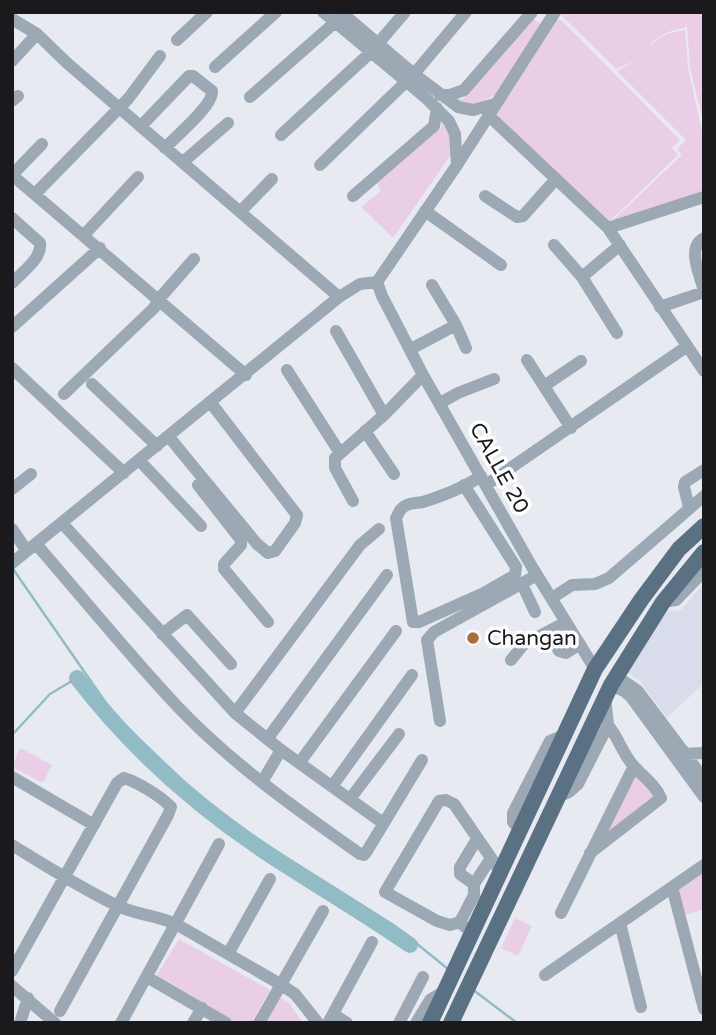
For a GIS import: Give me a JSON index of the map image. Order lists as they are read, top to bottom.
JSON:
{
  "streets": {
    "street": ["CALLE 20"]
  },
  "places": ["Changan"]
}
